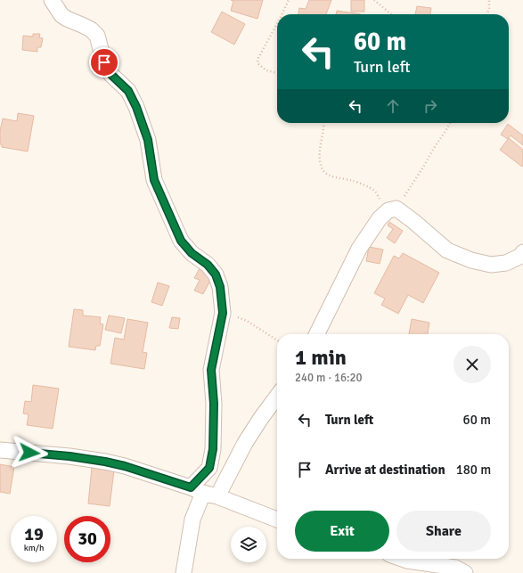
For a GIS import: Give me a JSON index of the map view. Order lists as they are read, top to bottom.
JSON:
{
  "page": {
    "turn": ["60 m", "Turn left"],
    "heading": ["1 min", "240 m · 16:20"],
    "list": [
      {
        "name": "Turn left",
        "value": "60 m"
      },
      {
        "name": "Arrive at destination",
        "value": "180 m"
      }
    ],
    "buttons": ["Exit", "Share"],
    "speed": "19 km/h",
    "limit": "30"
  }
}
